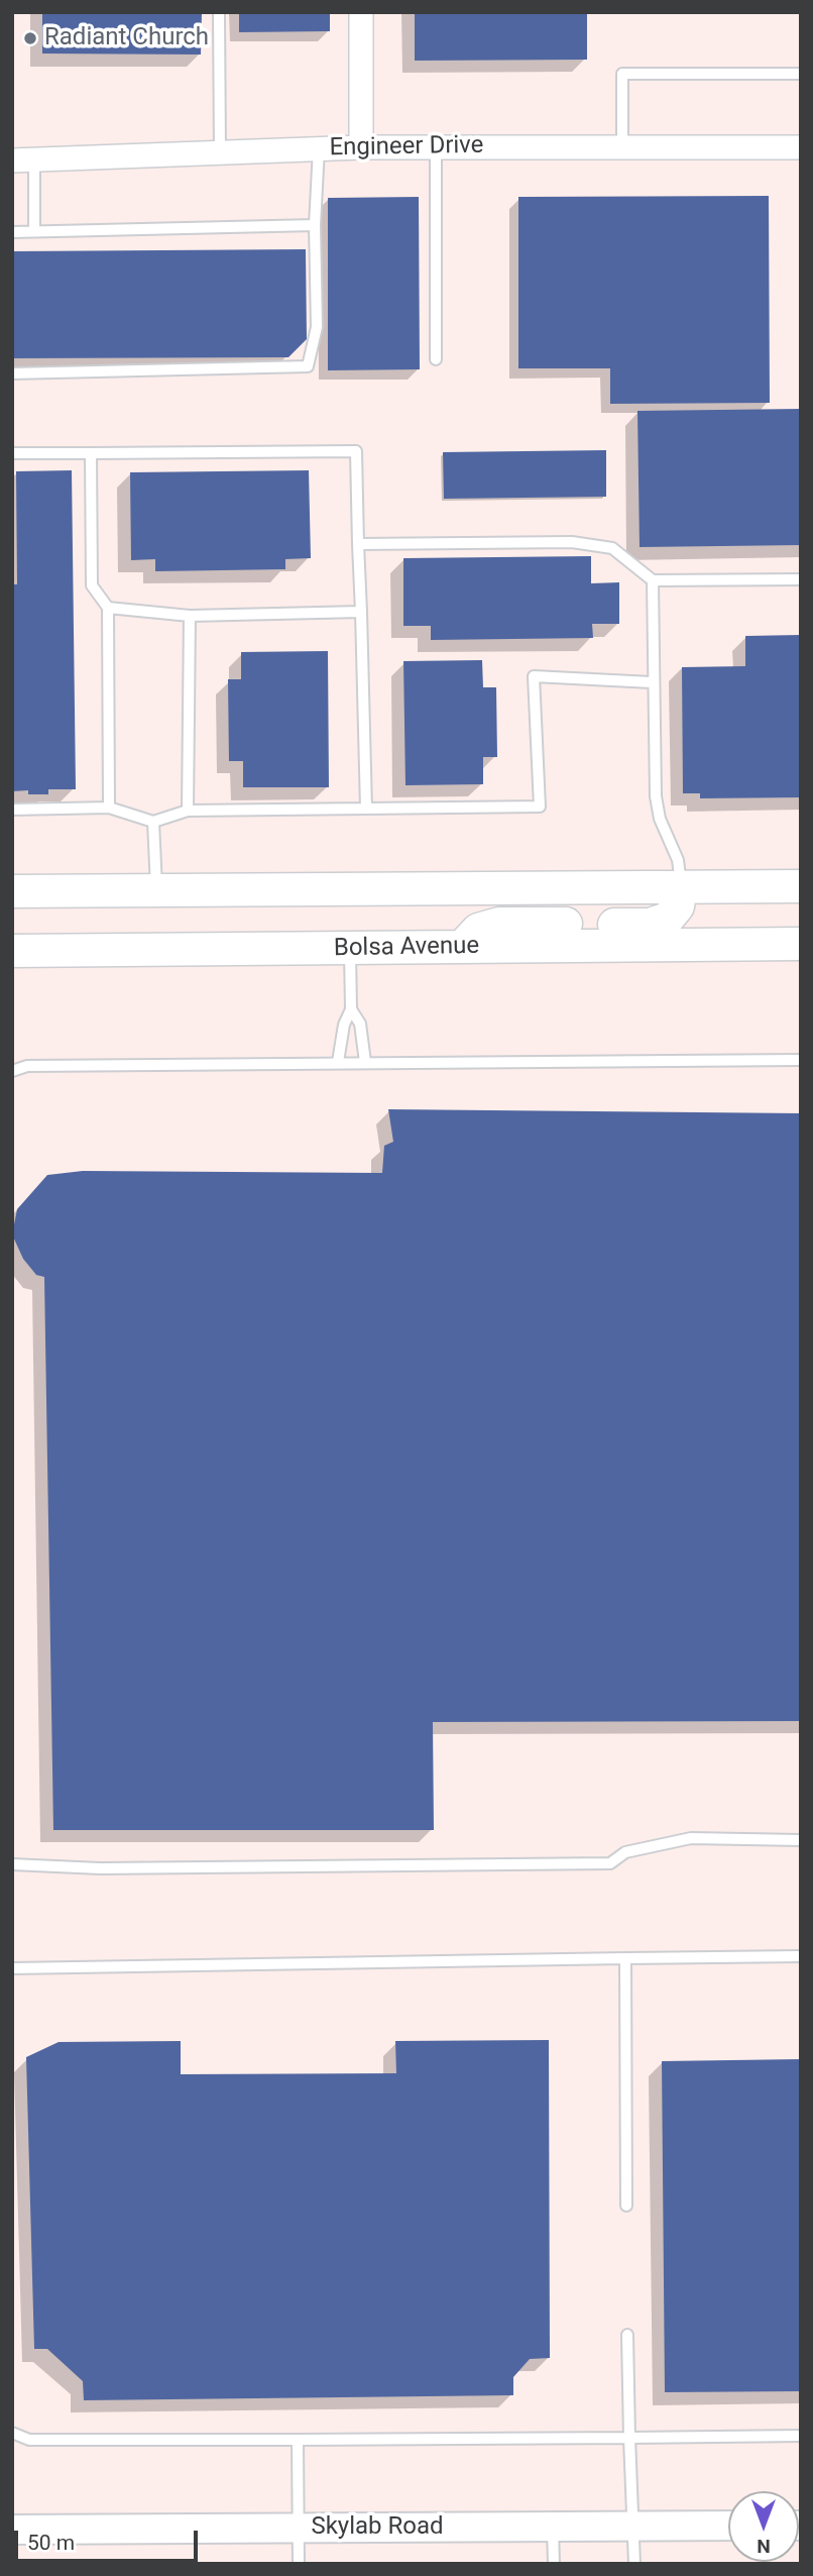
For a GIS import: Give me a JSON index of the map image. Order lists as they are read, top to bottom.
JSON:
{
  "streets": {
    "main road": ["Bolsa Avenue"],
    "street": ["Engineer Drive", "Skylab Road"]
  },
  "places": ["Radiant Church"],
  "scale_bar": "50 m",
  "north": "bottom"
}
